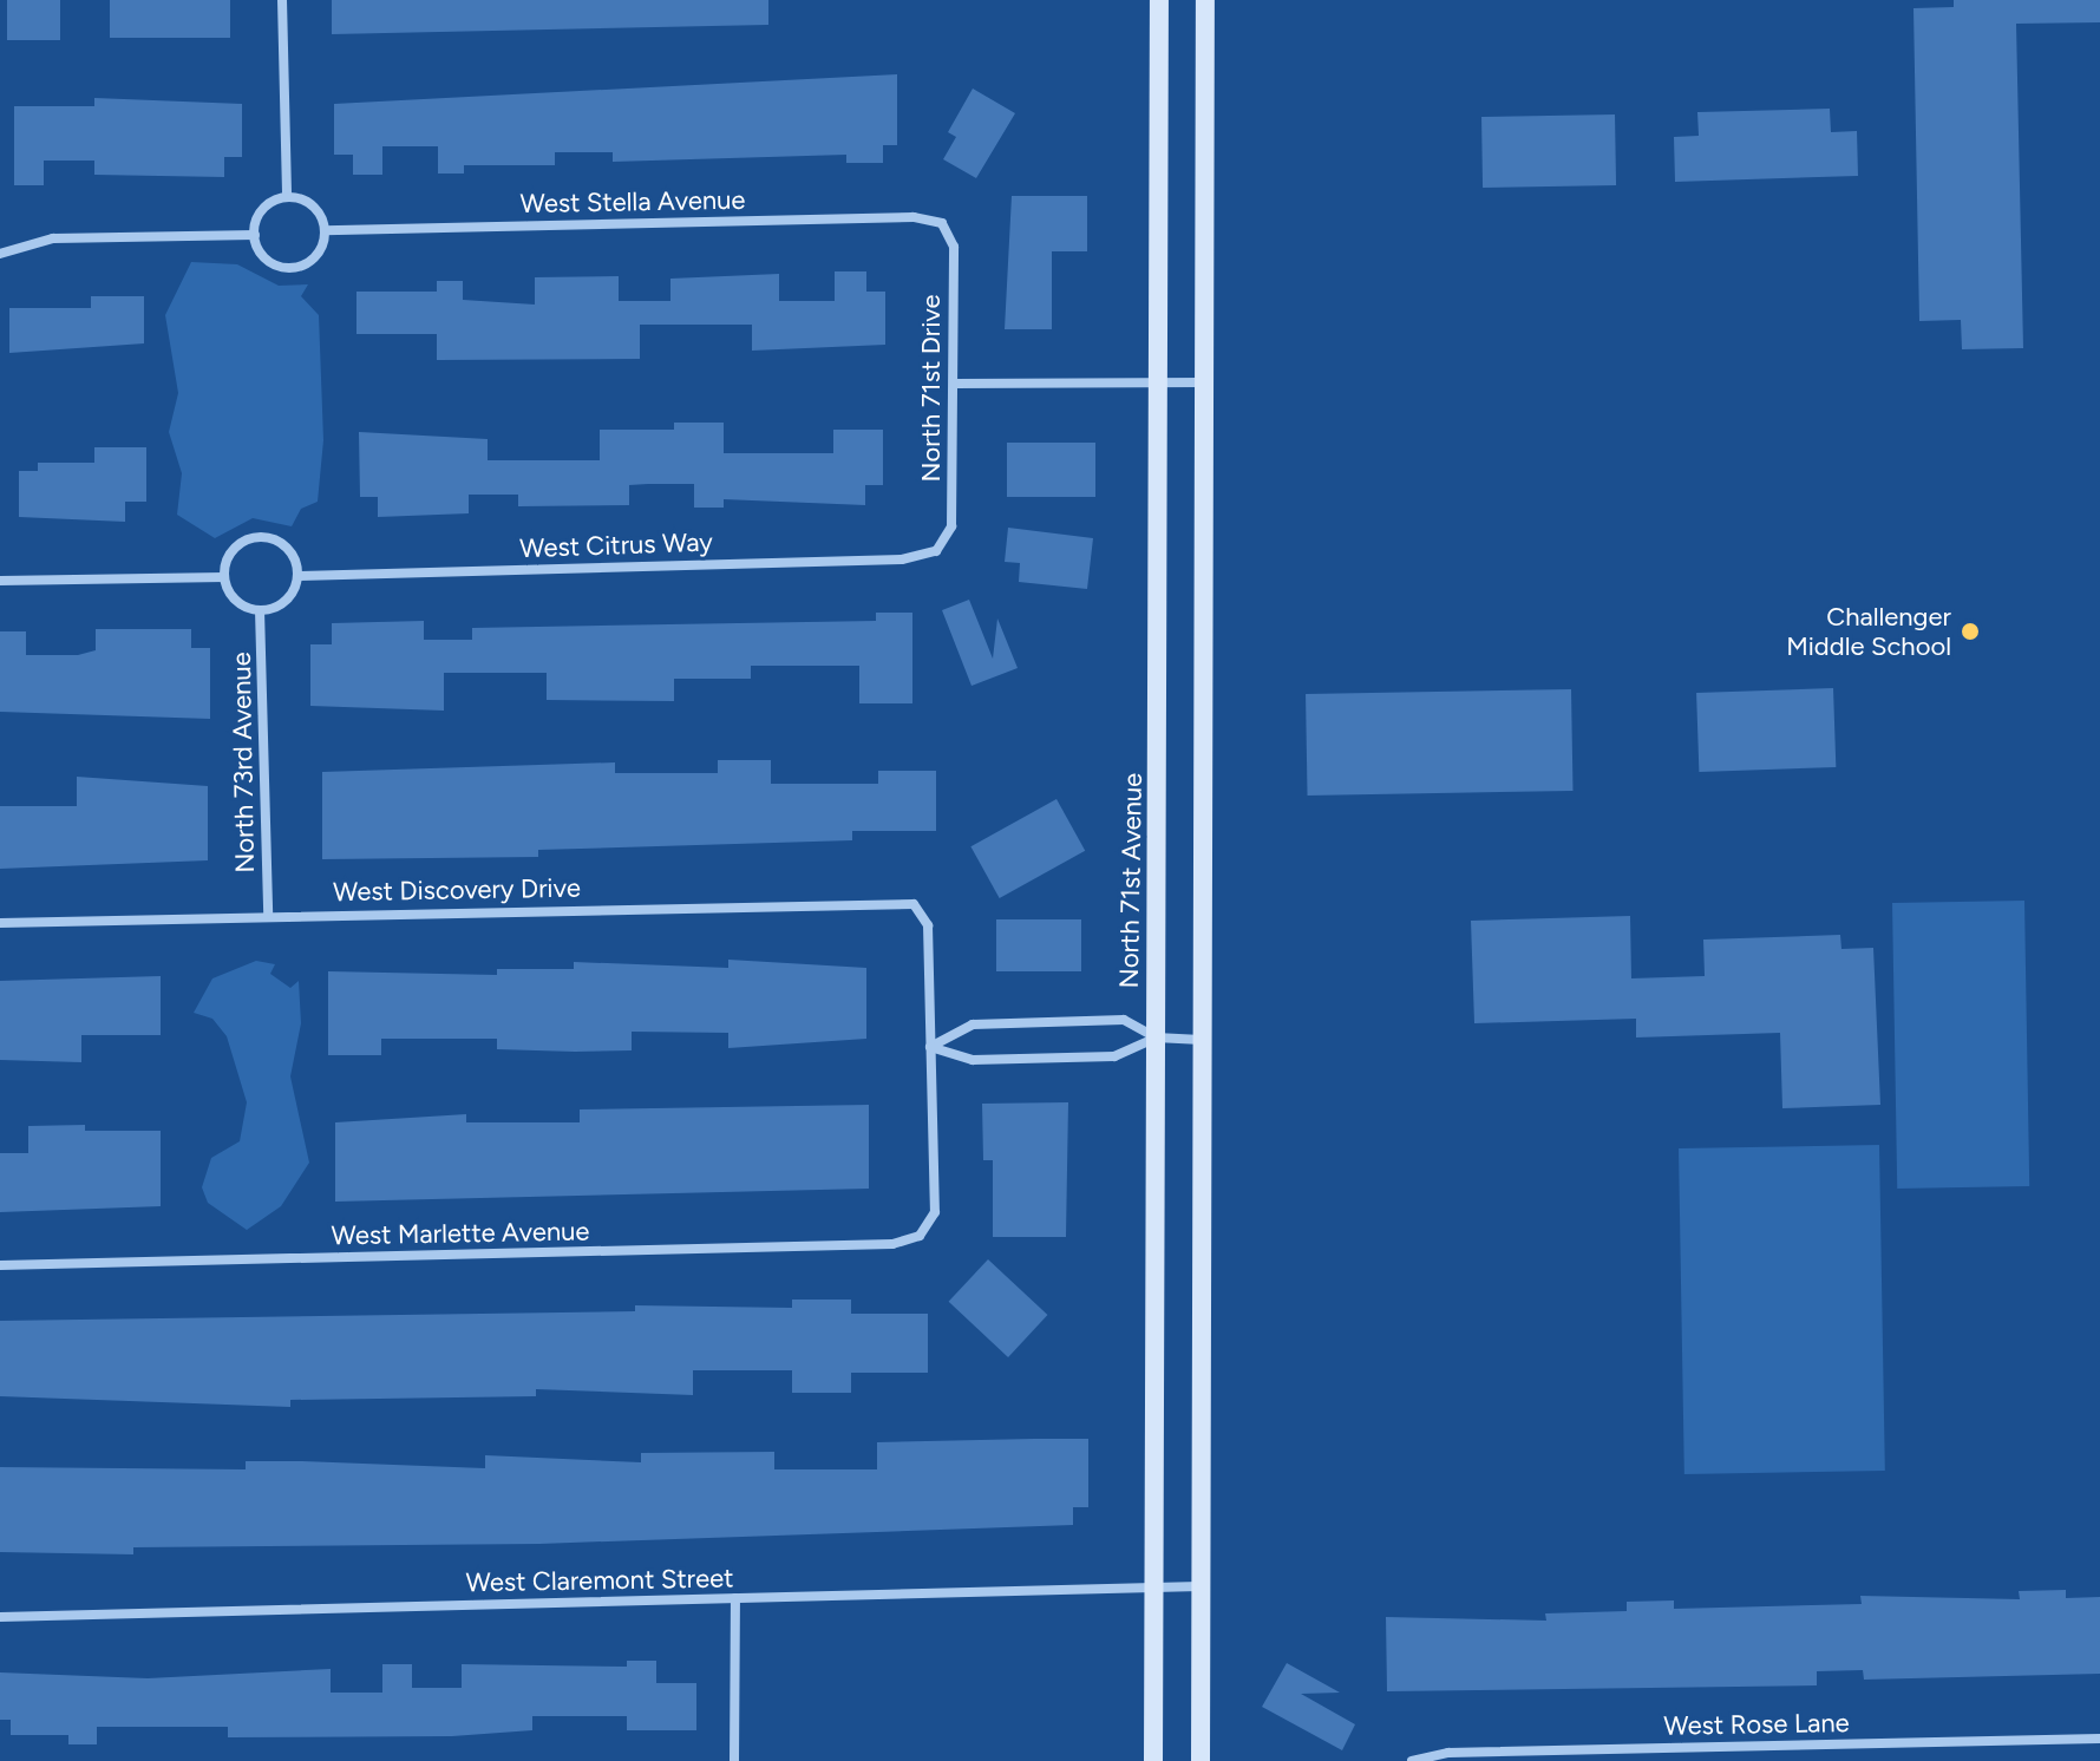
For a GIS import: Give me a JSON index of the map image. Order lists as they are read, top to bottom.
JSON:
{
  "streets": {
    "street": [
      "West Stella Avenue",
      "North 71st Drive",
      "West Citrus Way",
      "North 73rd Avenue",
      "North 71st Avenue",
      "West Discovery Drive",
      "West Marlette Avenue",
      "West Claremont Street",
      "West Rose Lane"
    ]
  },
  "crossings": [
    ["West Stella Avenue", "North 71st Drive"],
    ["North 71st Drive", "West Citrus Way"],
    ["West Citrus Way", "North 73rd Avenue"],
    ["North 73rd Avenue", "West Discovery Drive"],
    ["North 71st Avenue", "West Claremont Street"],
    ["West Discovery Drive", "West Marlette Avenue"]
  ],
  "places": ["Challenger Middle School"]
}
